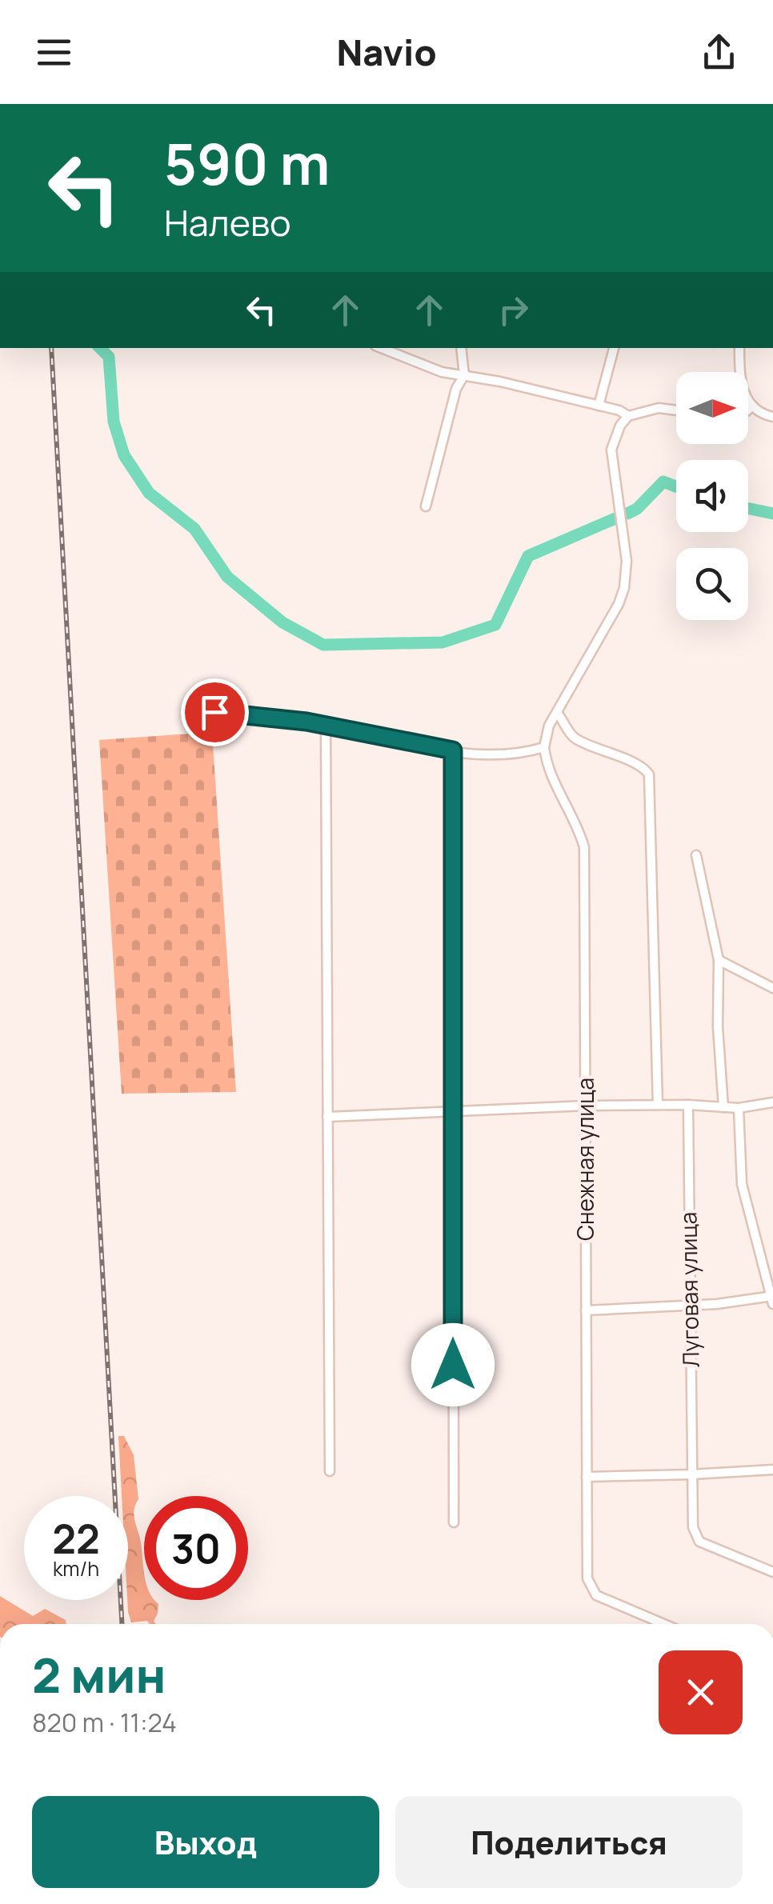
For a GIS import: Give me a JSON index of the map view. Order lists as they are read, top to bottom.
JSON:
{
  "streets": {
    "street": ["Снежная улица", "Луговая улица"]
  },
  "north": "right",
  "page": {
    "header": "Navio",
    "turn": ["590 m", "Налево"],
    "speed": "22 km/h",
    "limit": "30",
    "heading": ["2 мин", "820 m · 11:24"],
    "buttons": ["Выход", "Поделиться"]
  }
}
